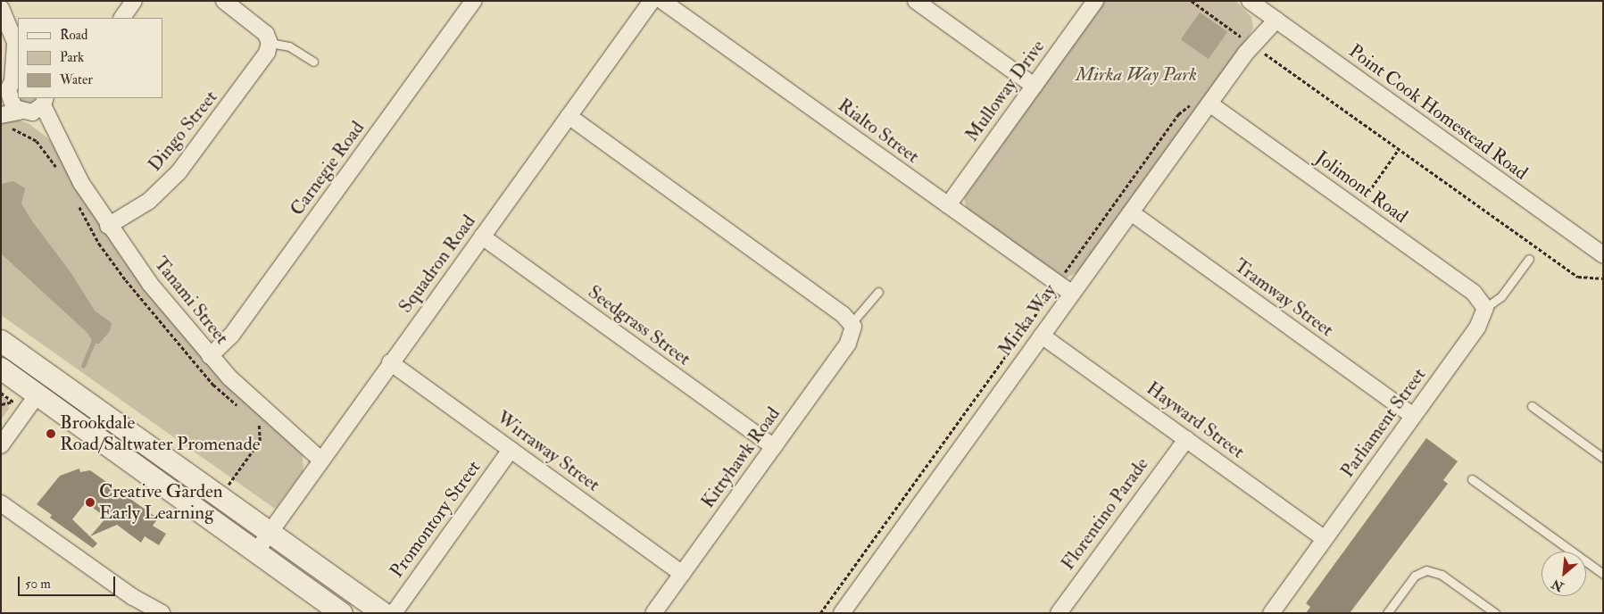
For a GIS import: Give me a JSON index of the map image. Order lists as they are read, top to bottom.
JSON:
{
  "streets": {
    "street": [
      "Mulloway Drive",
      "Point Cook Homestead Road",
      "Dingo Street",
      "Rialto Street",
      "Carnegie Road",
      "Jolimont Road",
      "Squadron Road",
      "Tramway Street",
      "Tanami Street",
      "Mirka Way",
      "Seedgrass Street",
      "Hayward Street",
      "Parliament Street",
      "Wirraway Street",
      "Kittyhawk Road",
      "Florentino Parade",
      "Promontory Street"
    ]
  },
  "crossings": [
    ["Mulloway Drive", "Rialto Street"],
    ["Point Cook Homestead Road", "Mirka Way"],
    ["Dingo Street", "Tanami Street"],
    ["Rialto Street", "Mirka Way"],
    ["Carnegie Road", "Tanami Street"],
    ["Jolimont Road", "Mirka Way"],
    ["Jolimont Road", "Parliament Street"],
    ["Squadron Road", "Tanami Street"],
    ["Squadron Road", "Seedgrass Street"],
    ["Squadron Road", "Wirraway Street"],
    ["Tramway Street", "Mirka Way"],
    ["Tramway Street", "Parliament Street"],
    ["Mirka Way", "Hayward Street"],
    ["Seedgrass Street", "Kittyhawk Road"],
    ["Hayward Street", "Parliament Street"],
    ["Hayward Street", "Florentino Parade"],
    ["Wirraway Street", "Kittyhawk Road"],
    ["Wirraway Street", "Promontory Street"]
  ],
  "parks": ["Mirka Way Park"],
  "places": ["Brookdale Road/Saltwater Promenade", "Creative Garden Early Learning"],
  "legend": ["Road", "Park", "Water"],
  "scale_bar": "50 m",
  "north": "bottom left"
}
